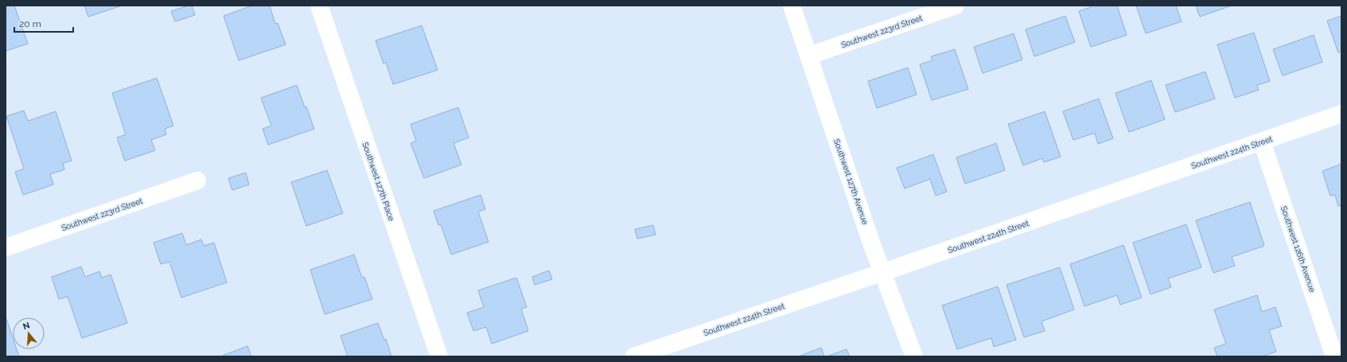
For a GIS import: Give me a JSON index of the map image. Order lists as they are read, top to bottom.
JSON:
{
  "streets": {
    "street": [
      "Southwest 223rd Street",
      "Southwest 224th Street",
      "Southwest 127th Place",
      "Southwest 127th Avenue",
      "Southwest 126th Avenue"
    ]
  },
  "crossings": [
    ["Southwest 223rd Street", "Southwest 127th Avenue"],
    ["Southwest 224th Street", "Southwest 127th Avenue"],
    ["Southwest 224th Street", "Southwest 126th Avenue"]
  ],
  "scale_bar": "20 m",
  "north": "top"
}
